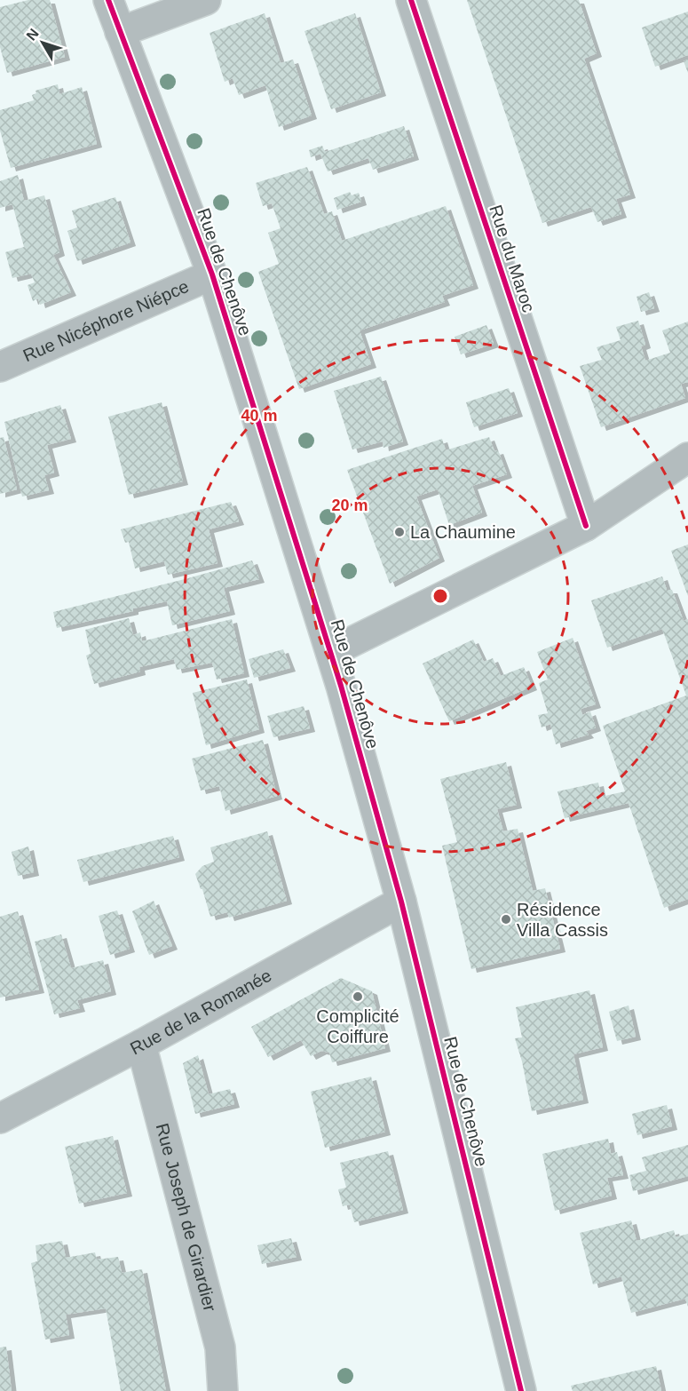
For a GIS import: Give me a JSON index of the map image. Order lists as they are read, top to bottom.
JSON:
{
  "streets": {
    "street": [
      "Rue du Maroc",
      "Rue de Chenôve",
      "Rue Nicéphore Niépce",
      "Rue de la Romanée",
      "Rue Joseph de Girardier"
    ]
  },
  "crossings": [
    ["Rue de Chenôve", "Rue Nicéphore Niépce"],
    ["Rue de Chenôve", "Rue de la Romanée"],
    ["Rue de la Romanée", "Rue Joseph de Girardier"]
  ],
  "places": ["La Chaumine", "Résidence Villa Cassis", "Complicité Coiffure"],
  "north": "top left",
  "rings": ["40 m", "20 m"]
}
